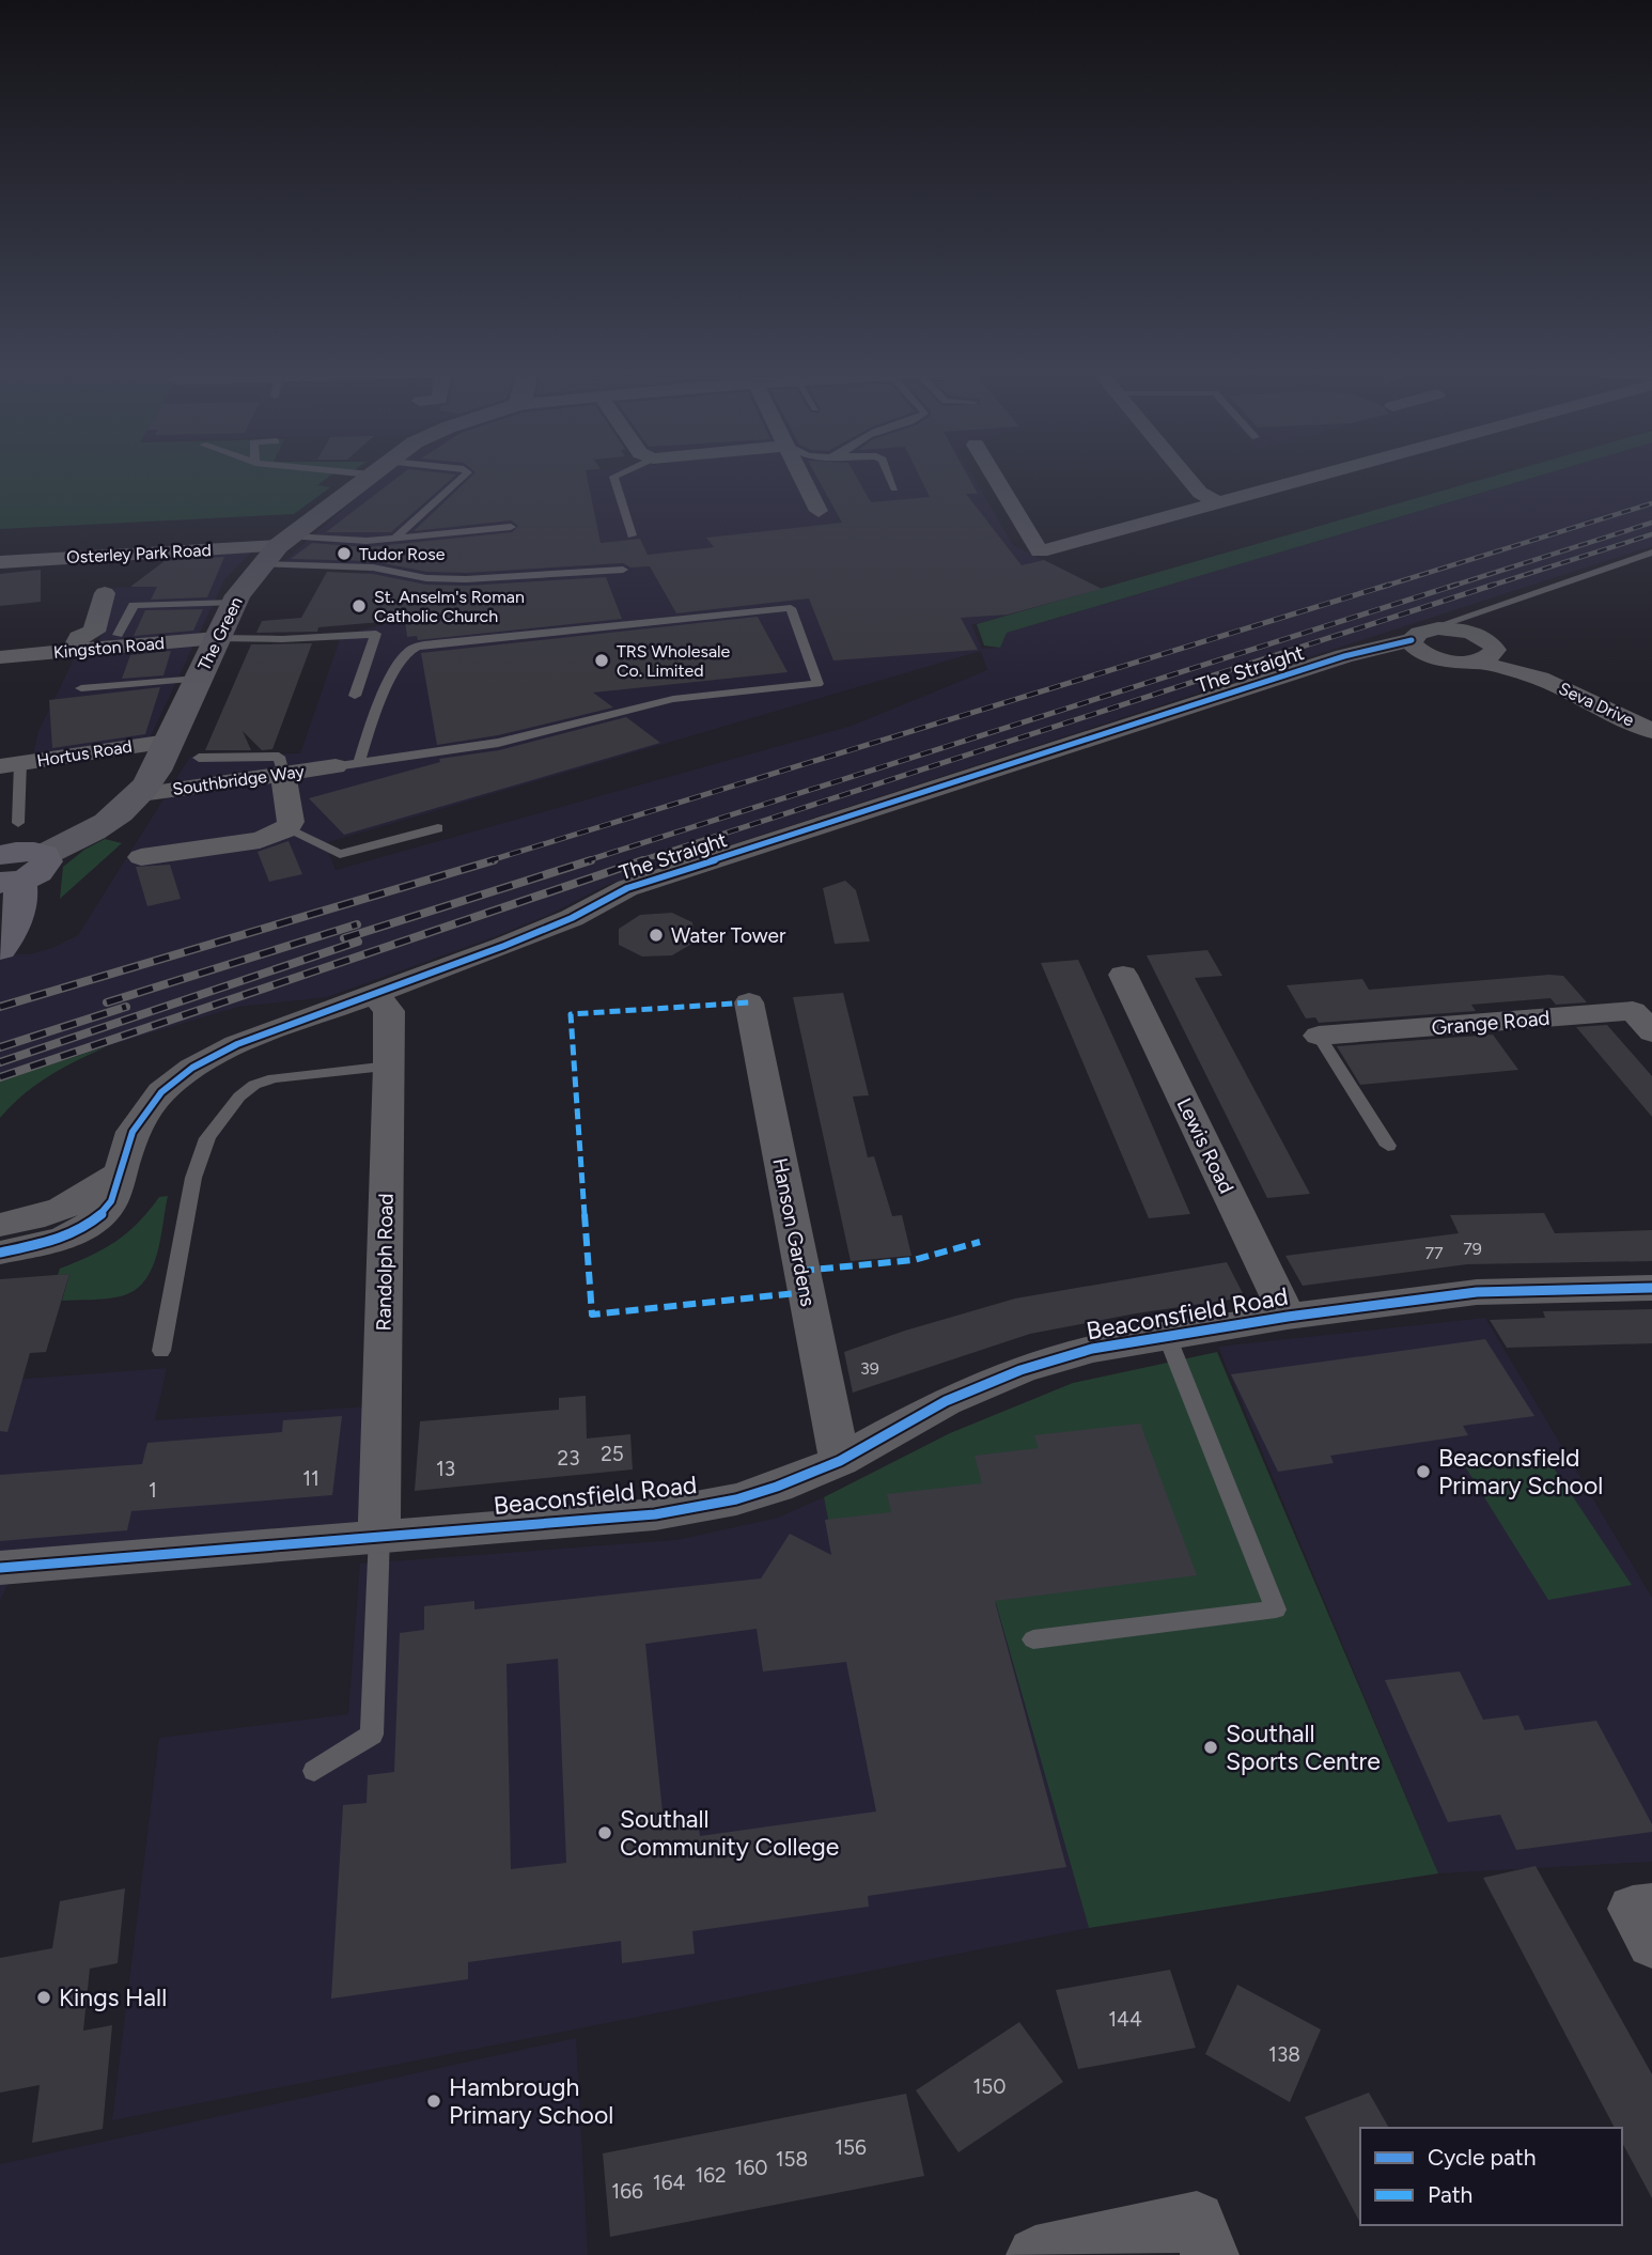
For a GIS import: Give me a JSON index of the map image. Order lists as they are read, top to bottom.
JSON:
{
  "streets": {
    "street": [
      "Osterley Park Road",
      "The Green",
      "Kingston Road",
      "The Straight",
      "Seva Drive",
      "Hortus Road",
      "Southbridge Way",
      "Grange Road",
      "Lewis Road",
      "Hanson Gardens",
      "Randolph Road",
      "Beaconsfield Road"
    ]
  },
  "crossings": [
    ["Osterley Park Road", "The Green"],
    ["The Green", "Kingston Road"],
    ["The Green", "Hortus Road"],
    ["The Green", "Southbridge Way"],
    ["The Straight", "Randolph Road"],
    ["Lewis Road", "Beaconsfield Road"],
    ["Hanson Gardens", "Beaconsfield Road"],
    ["Randolph Road", "Beaconsfield Road"]
  ],
  "places": [
    "Tudor Rose",
    "St. Anselm's Roman Catholic Church",
    "TRS Wholesale Co. Limited",
    "Water Tower",
    "Beaconsfield Primary School",
    "Southall Sports Centre",
    "Southall Community College",
    "Kings Hall",
    "Hambrough Primary School"
  ],
  "house_numbers": [
    "79",
    "77",
    "39",
    "25",
    "23",
    "13",
    "11",
    "1",
    "144",
    "138",
    "150",
    "156",
    "158",
    "160",
    "162",
    "164",
    "166"
  ],
  "legend": ["Cycle path", "Path"]
}
